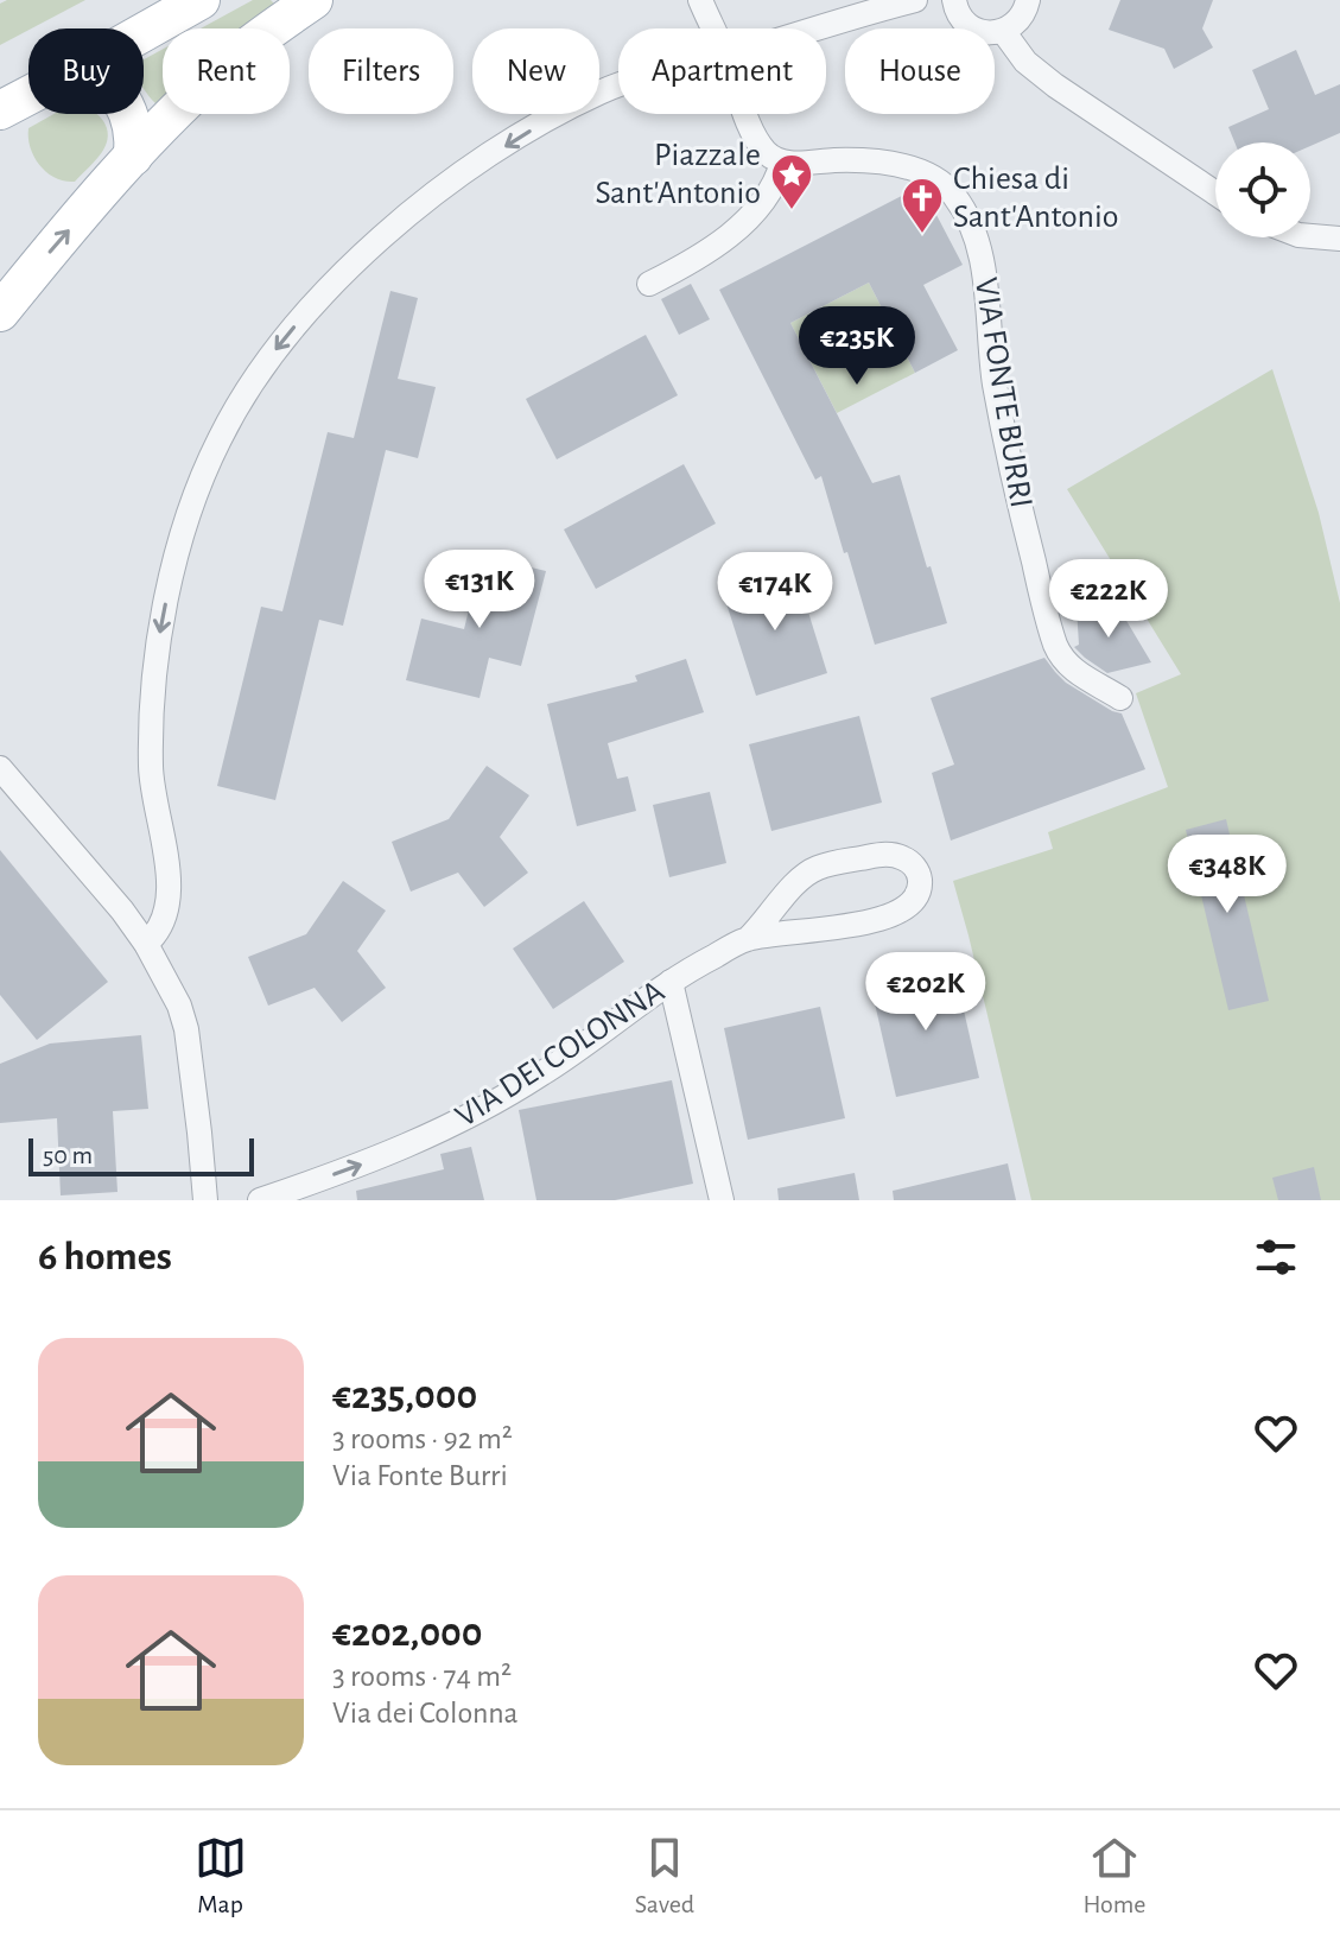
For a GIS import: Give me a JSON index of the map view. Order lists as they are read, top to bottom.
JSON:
{
  "streets": {
    "street": ["VIA FONTE BURRI", "VIA DEI COLONNA"]
  },
  "one_way": ["VIA DEI COLONNA"],
  "places": {
    "place": ["Piazzale Sant'Antonio"],
    "church": ["Chiesa di Sant'Antonio"]
  },
  "scale_bar": "50 m",
  "page": {
    "chip": [
      "Buy",
      "Rent",
      "Filters",
      "New",
      "Apartment",
      "House"
    ],
    "price": [
      "€235K",
      "€131K",
      "€174K",
      "€222K",
      "€348K",
      "€202K"
    ],
    "scale": "50 m",
    "heading": "6 homes",
    "list": [
      {
        "name": "€235,000",
        "note": "3 rooms · 92 m² · Via Fonte Burri"
      },
      {
        "name": "€202,000",
        "note": "3 rooms · 74 m² · Via dei Colonna"
      }
    ],
    "tabs": ["Map", "Saved", "Home"]
  }
}
